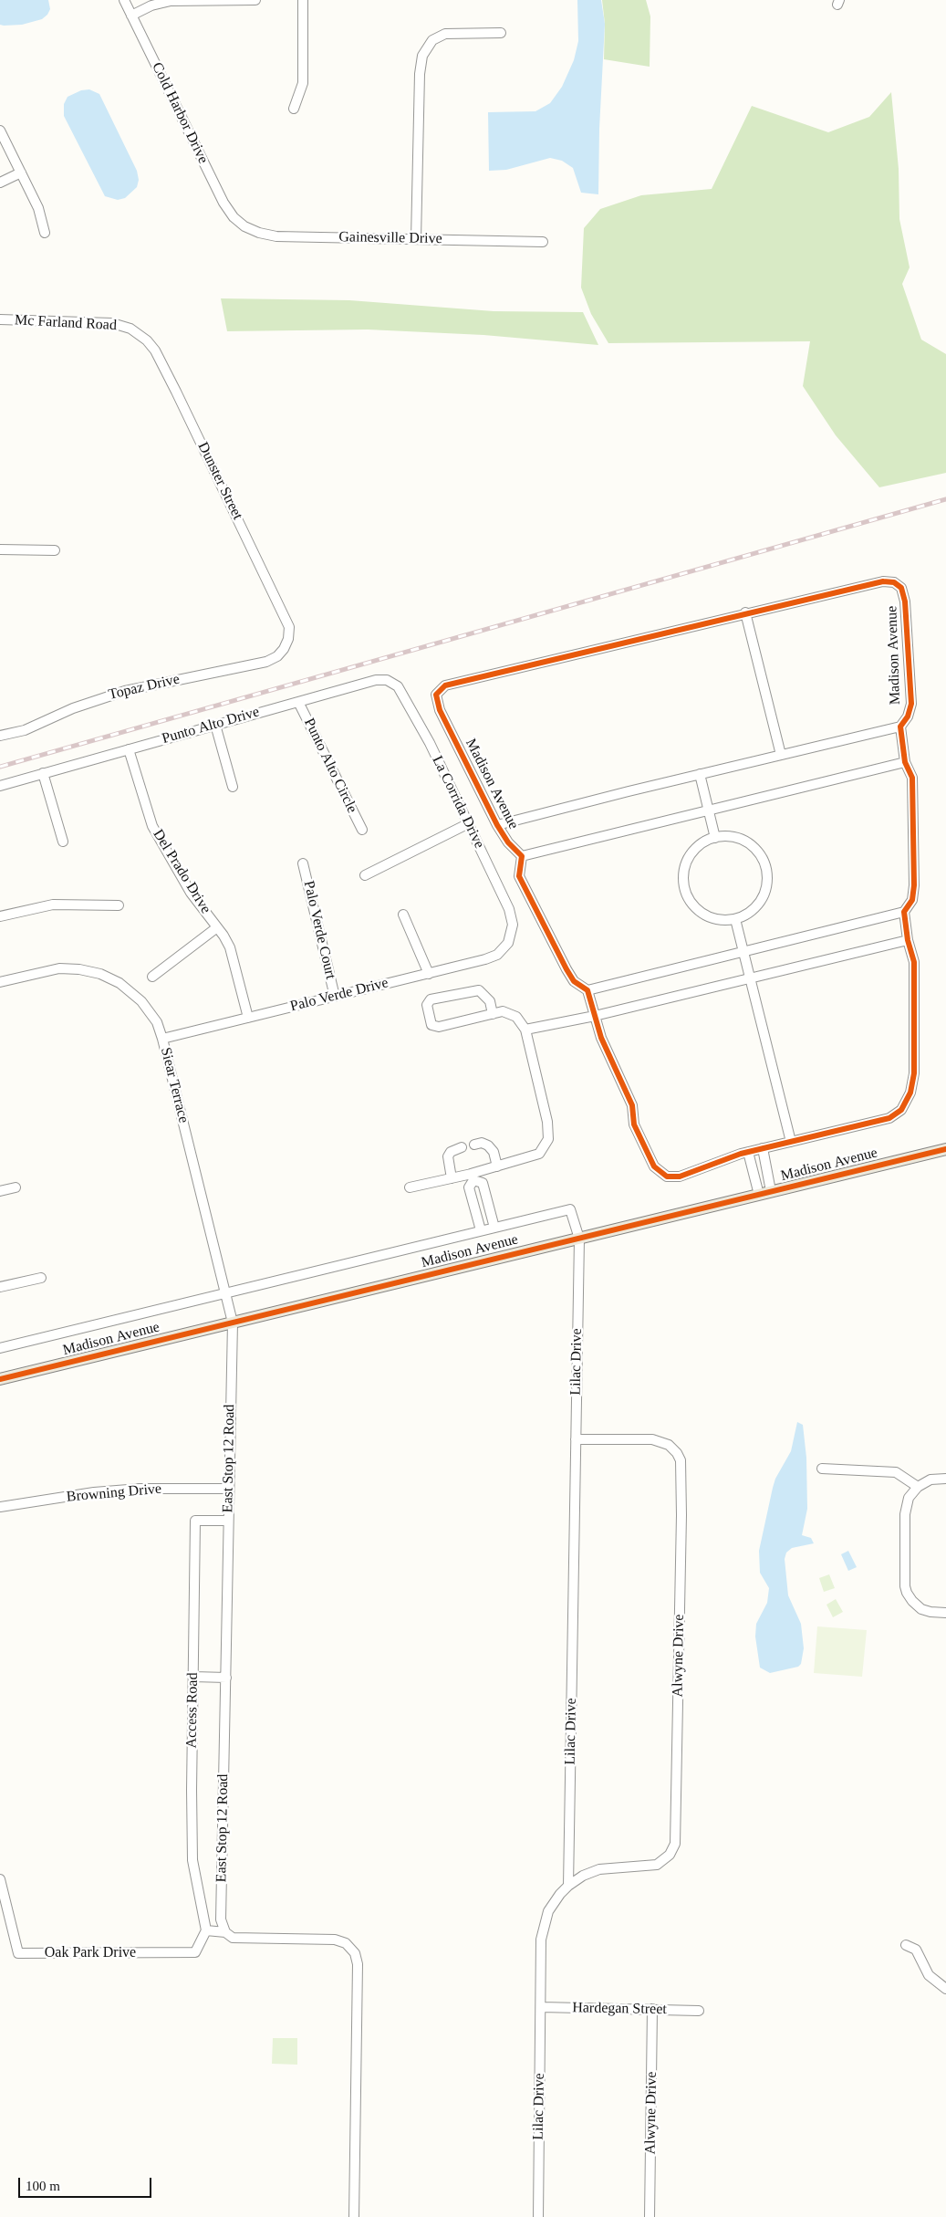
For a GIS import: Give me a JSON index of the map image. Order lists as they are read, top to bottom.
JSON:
{
  "streets": {
    "main road": ["Madison Avenue"],
    "street": [
      "Cold Harbor Drive",
      "Gainesville Drive",
      "Mc Farland Road",
      "Dunster Street",
      "Topaz Drive",
      "Punto Alto Drive",
      "Punto Alto Circle",
      "La Corrida Drive",
      "Del Prado Drive",
      "Palo Verde Court",
      "Palo Verde Drive",
      "Siear Terrace",
      "Lilac Drive",
      "East Stop 12 Road",
      "Browning Drive",
      "Alwyne Drive",
      "Access Road",
      "Oak Park Drive",
      "Hardegan Street"
    ]
  },
  "crossings": [
    ["Cold Harbor Drive", "Gainesville Drive"],
    ["Mc Farland Road", "Dunster Street"],
    ["Dunster Street", "Topaz Drive"],
    ["Madison Avenue", "Siear Terrace"],
    ["Madison Avenue", "Lilac Drive"],
    ["Madison Avenue", "East Stop 12 Road"],
    ["Punto Alto Drive", "Punto Alto Circle"],
    ["Punto Alto Drive", "La Corrida Drive"],
    ["Punto Alto Drive", "Del Prado Drive"],
    ["La Corrida Drive", "Palo Verde Drive"],
    ["Del Prado Drive", "Palo Verde Drive"],
    ["Palo Verde Court", "Palo Verde Drive"],
    ["Palo Verde Drive", "Siear Terrace"],
    ["Siear Terrace", "East Stop 12 Road"],
    ["Lilac Drive", "Alwyne Drive"],
    ["Lilac Drive", "Hardegan Street"],
    ["East Stop 12 Road", "Browning Drive"],
    ["East Stop 12 Road", "Access Road"],
    ["Alwyne Drive", "Hardegan Street"],
    ["Access Road", "Oak Park Drive"]
  ],
  "scale_bar": "100 m"
}
